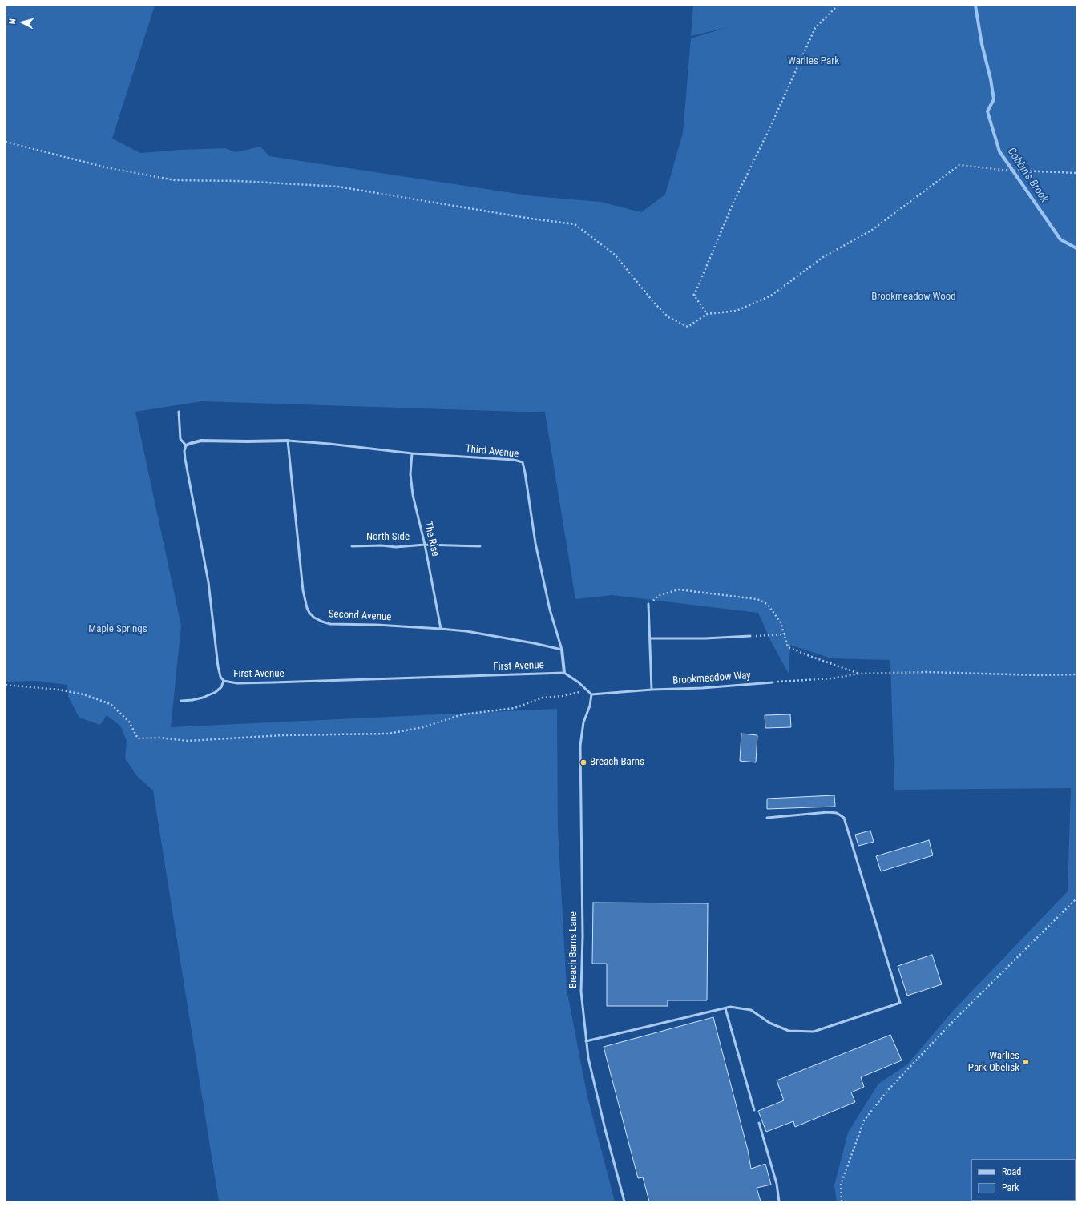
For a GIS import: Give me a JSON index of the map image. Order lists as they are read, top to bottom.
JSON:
{
  "streets": {
    "lane": [
      "Third Avenue",
      "North Side",
      "The Rise",
      "Second Avenue",
      "First Avenue",
      "Brookmeadow Way",
      "Breach Barns Lane"
    ]
  },
  "crossings": [
    ["Third Avenue", "The Rise"],
    ["Third Avenue", "Second Avenue"],
    ["North Side", "The Rise"],
    ["The Rise", "Second Avenue"],
    ["Brookmeadow Way", "Breach Barns Lane"]
  ],
  "water": ["Cobbin's Brook"],
  "parks": ["Warlies Park", "Brookmeadow Wood", "Maple Springs"],
  "places": ["Breach Barns", "Warlies Park Obelisk"],
  "legend": ["Road", "Park"],
  "north": "left"
}
